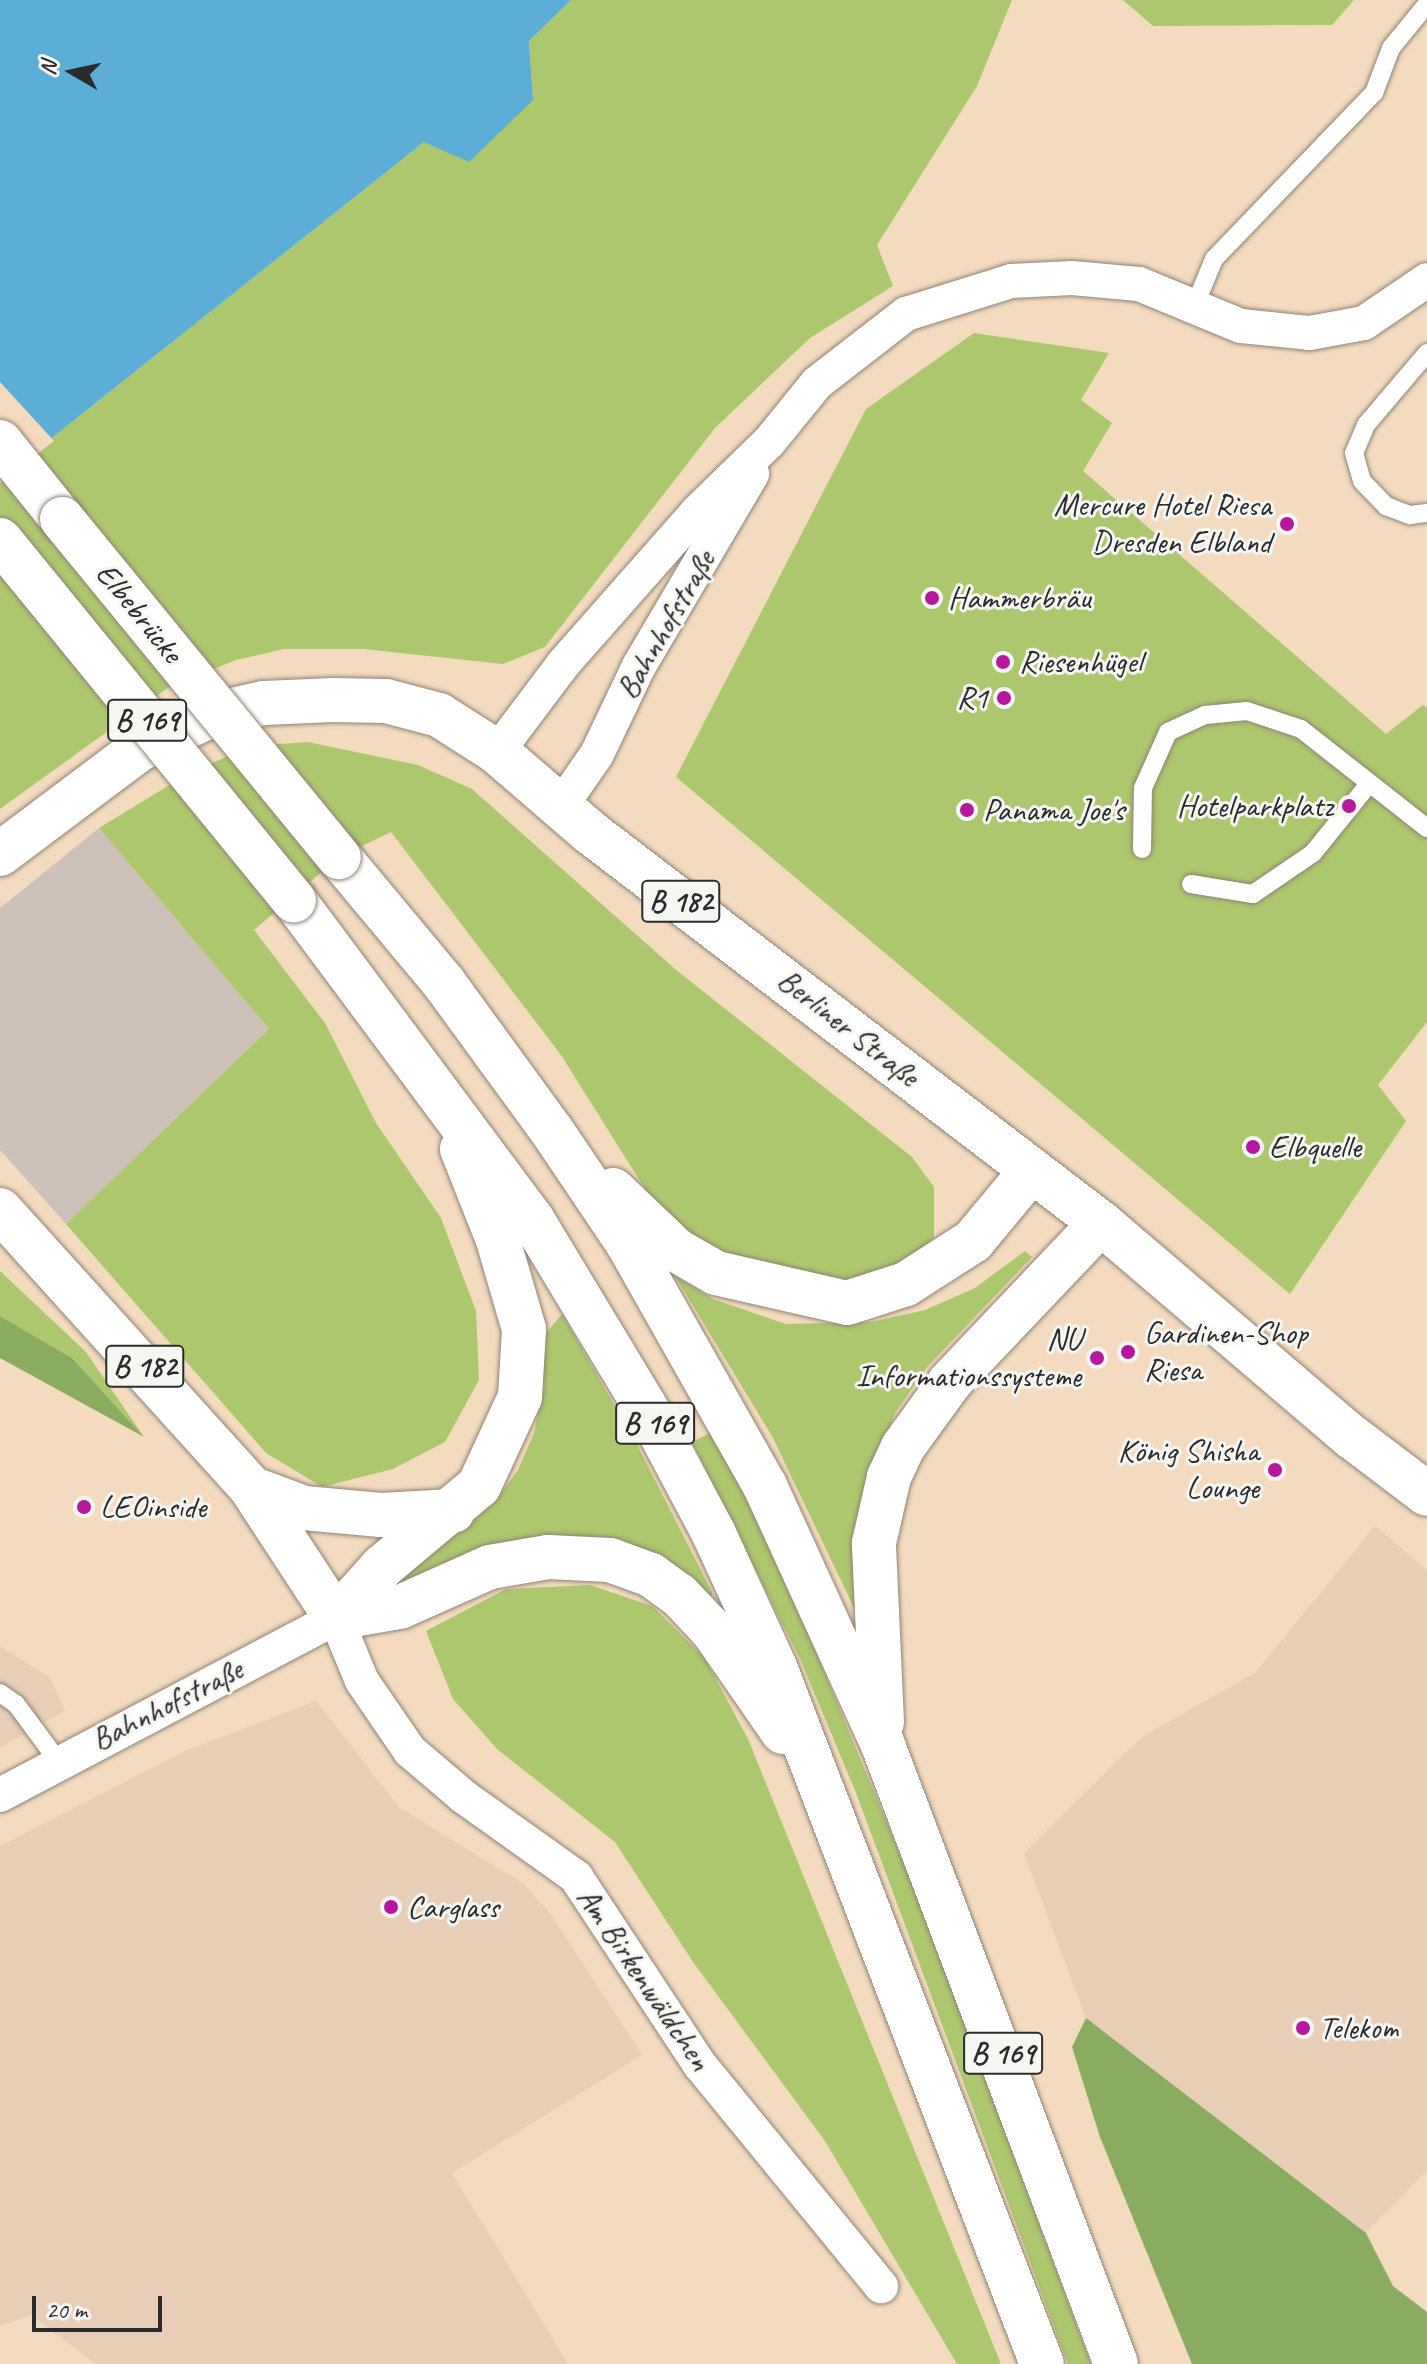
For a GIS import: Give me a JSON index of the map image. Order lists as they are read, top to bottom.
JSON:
{
  "streets": {
    "main road": [
      "Elbebrücke",
      "B 169",
      "B 182",
      "Berliner Straße"
    ],
    "street": ["Bahnhofstraße", "Am Birkenwäldchen"]
  },
  "crossings": [
    ["Elbebrücke", "B 169"],
    ["Bahnhofstraße", "B 182"],
    ["Bahnhofstraße", "Berliner Straße"],
    ["Bahnhofstraße", "Am Birkenwäldchen"],
    ["B 182", "Am Birkenwäldchen"]
  ],
  "places": [
    "Mercure Hotel Riesa Dresden Elbland",
    "Hammerbräu",
    "Riesenhügel",
    "R1",
    "Hotelparkplatz",
    "Panama Joe's",
    "Elbquelle",
    "Gardinen-Shop Riesa",
    "NU Informationssysteme",
    "König Shisha Lounge",
    "LEOinside",
    "Carglass",
    "Telekom"
  ],
  "scale_bar": "20 m",
  "north": "left"
}
